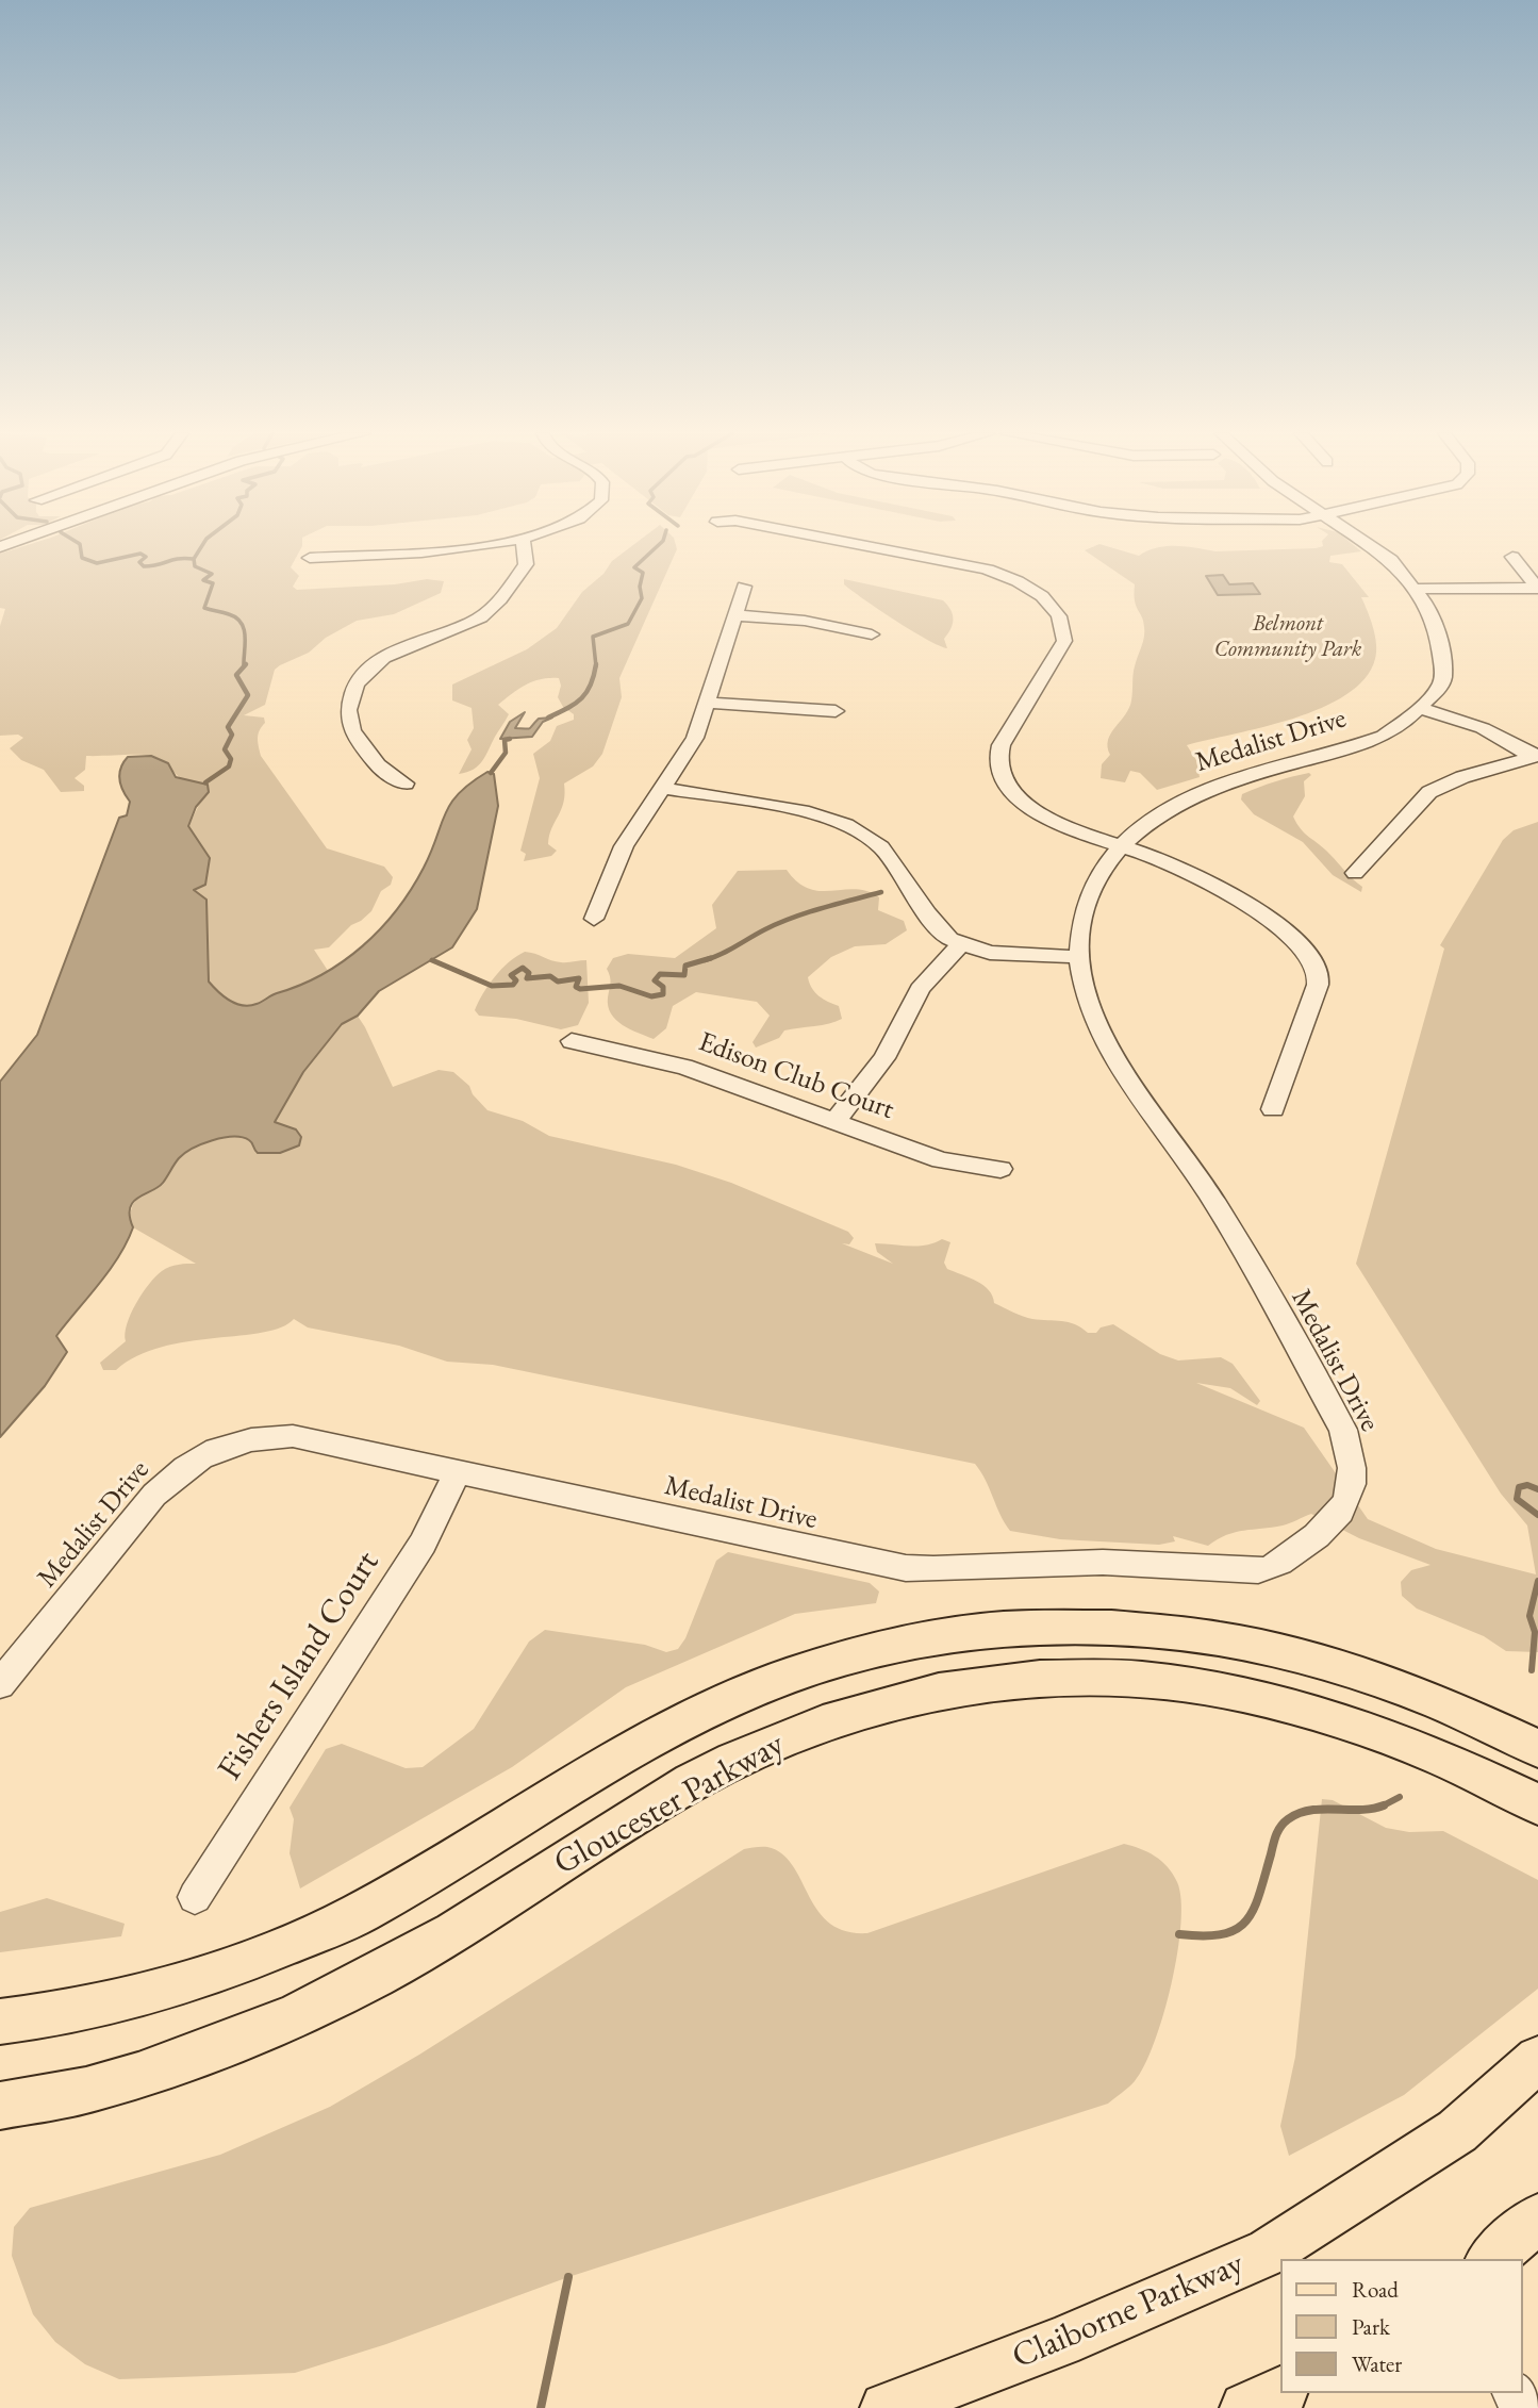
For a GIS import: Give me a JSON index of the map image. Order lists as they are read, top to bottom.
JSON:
{
  "streets": {
    "main road": ["Gloucester Parkway", "Claiborne Parkway"],
    "street": ["Medalist Drive", "Edison Club Court", "Fishers Island Court"]
  },
  "crossings": [
    ["Medalist Drive", "Fishers Island Court"]
  ],
  "parks": ["Belmont Community Park"],
  "legend": ["Road", "Park", "Water"]
}
